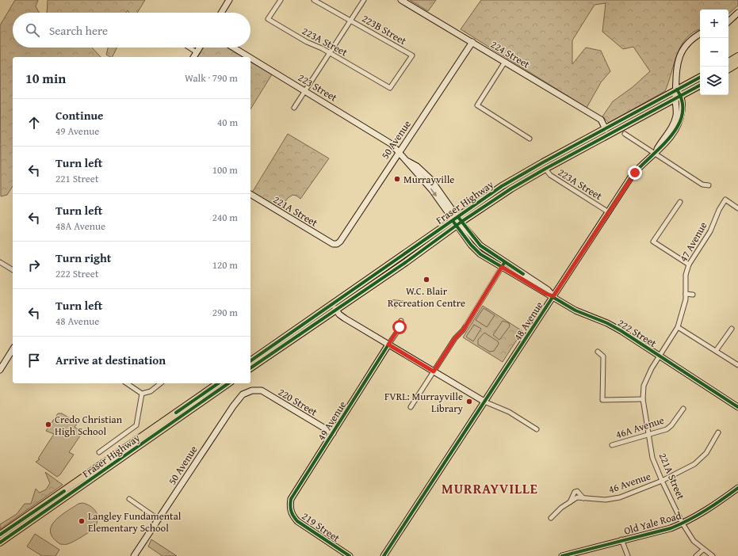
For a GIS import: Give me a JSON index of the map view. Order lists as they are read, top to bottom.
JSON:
{
  "streets": {
    "main road": ["Fraser Highway"],
    "street": [
      "223B Street",
      "223A Street",
      "224 Street",
      "223 Street",
      "50 Avenue",
      "221A Street",
      "47 Avenue",
      "48 Avenue",
      "222 Street",
      "220 Street",
      "49 Avenue",
      "46A Avenue",
      "46 Avenue",
      "Old Yale Road",
      "219 Street"
    ]
  },
  "crossings": [
    ["223B Street", "223A Street"],
    ["223A Street", "Fraser Highway"],
    ["223A Street", "48 Avenue"],
    ["224 Street", "50 Avenue"],
    ["224 Street", "Fraser Highway"],
    ["223 Street", "50 Avenue"],
    ["223 Street", "222 Street"],
    ["50 Avenue", "221A Street"],
    ["50 Avenue", "222 Street"],
    ["50 Avenue", "220 Street"],
    ["Fraser Highway", "48 Avenue"],
    ["Fraser Highway", "222 Street"],
    ["221A Street", "47 Avenue"],
    ["221A Street", "222 Street"],
    ["221A Street", "46A Avenue"],
    ["221A Street", "46 Avenue"],
    ["221A Street", "Old Yale Road"],
    ["47 Avenue", "222 Street"],
    ["48 Avenue", "222 Street"],
    ["220 Street", "49 Avenue"],
    ["49 Avenue", "219 Street"]
  ],
  "districts": ["MURRAYVILLE"],
  "places": [
    "Murrayville",
    "W.C. Blair Recreation Centre",
    "FVRL: Murrayville Library",
    "Credo Christian High School",
    "Langley Fundamental Elementary School"
  ],
  "page": {
    "map_buttons": ["+", "−"],
    "search": "Search here",
    "heading": ["10 min", "Walk · 790 m"],
    "list": [
      ["Continue", "49 Avenue", "40 m"],
      ["Turn left", "221 Street", "100 m"],
      ["Turn left", "48A Avenue", "240 m"],
      ["Turn right", "222 Street", "120 m"],
      ["Turn left", "48 Avenue", "290 m"],
      "Arrive at destination"
    ]
  }
}
